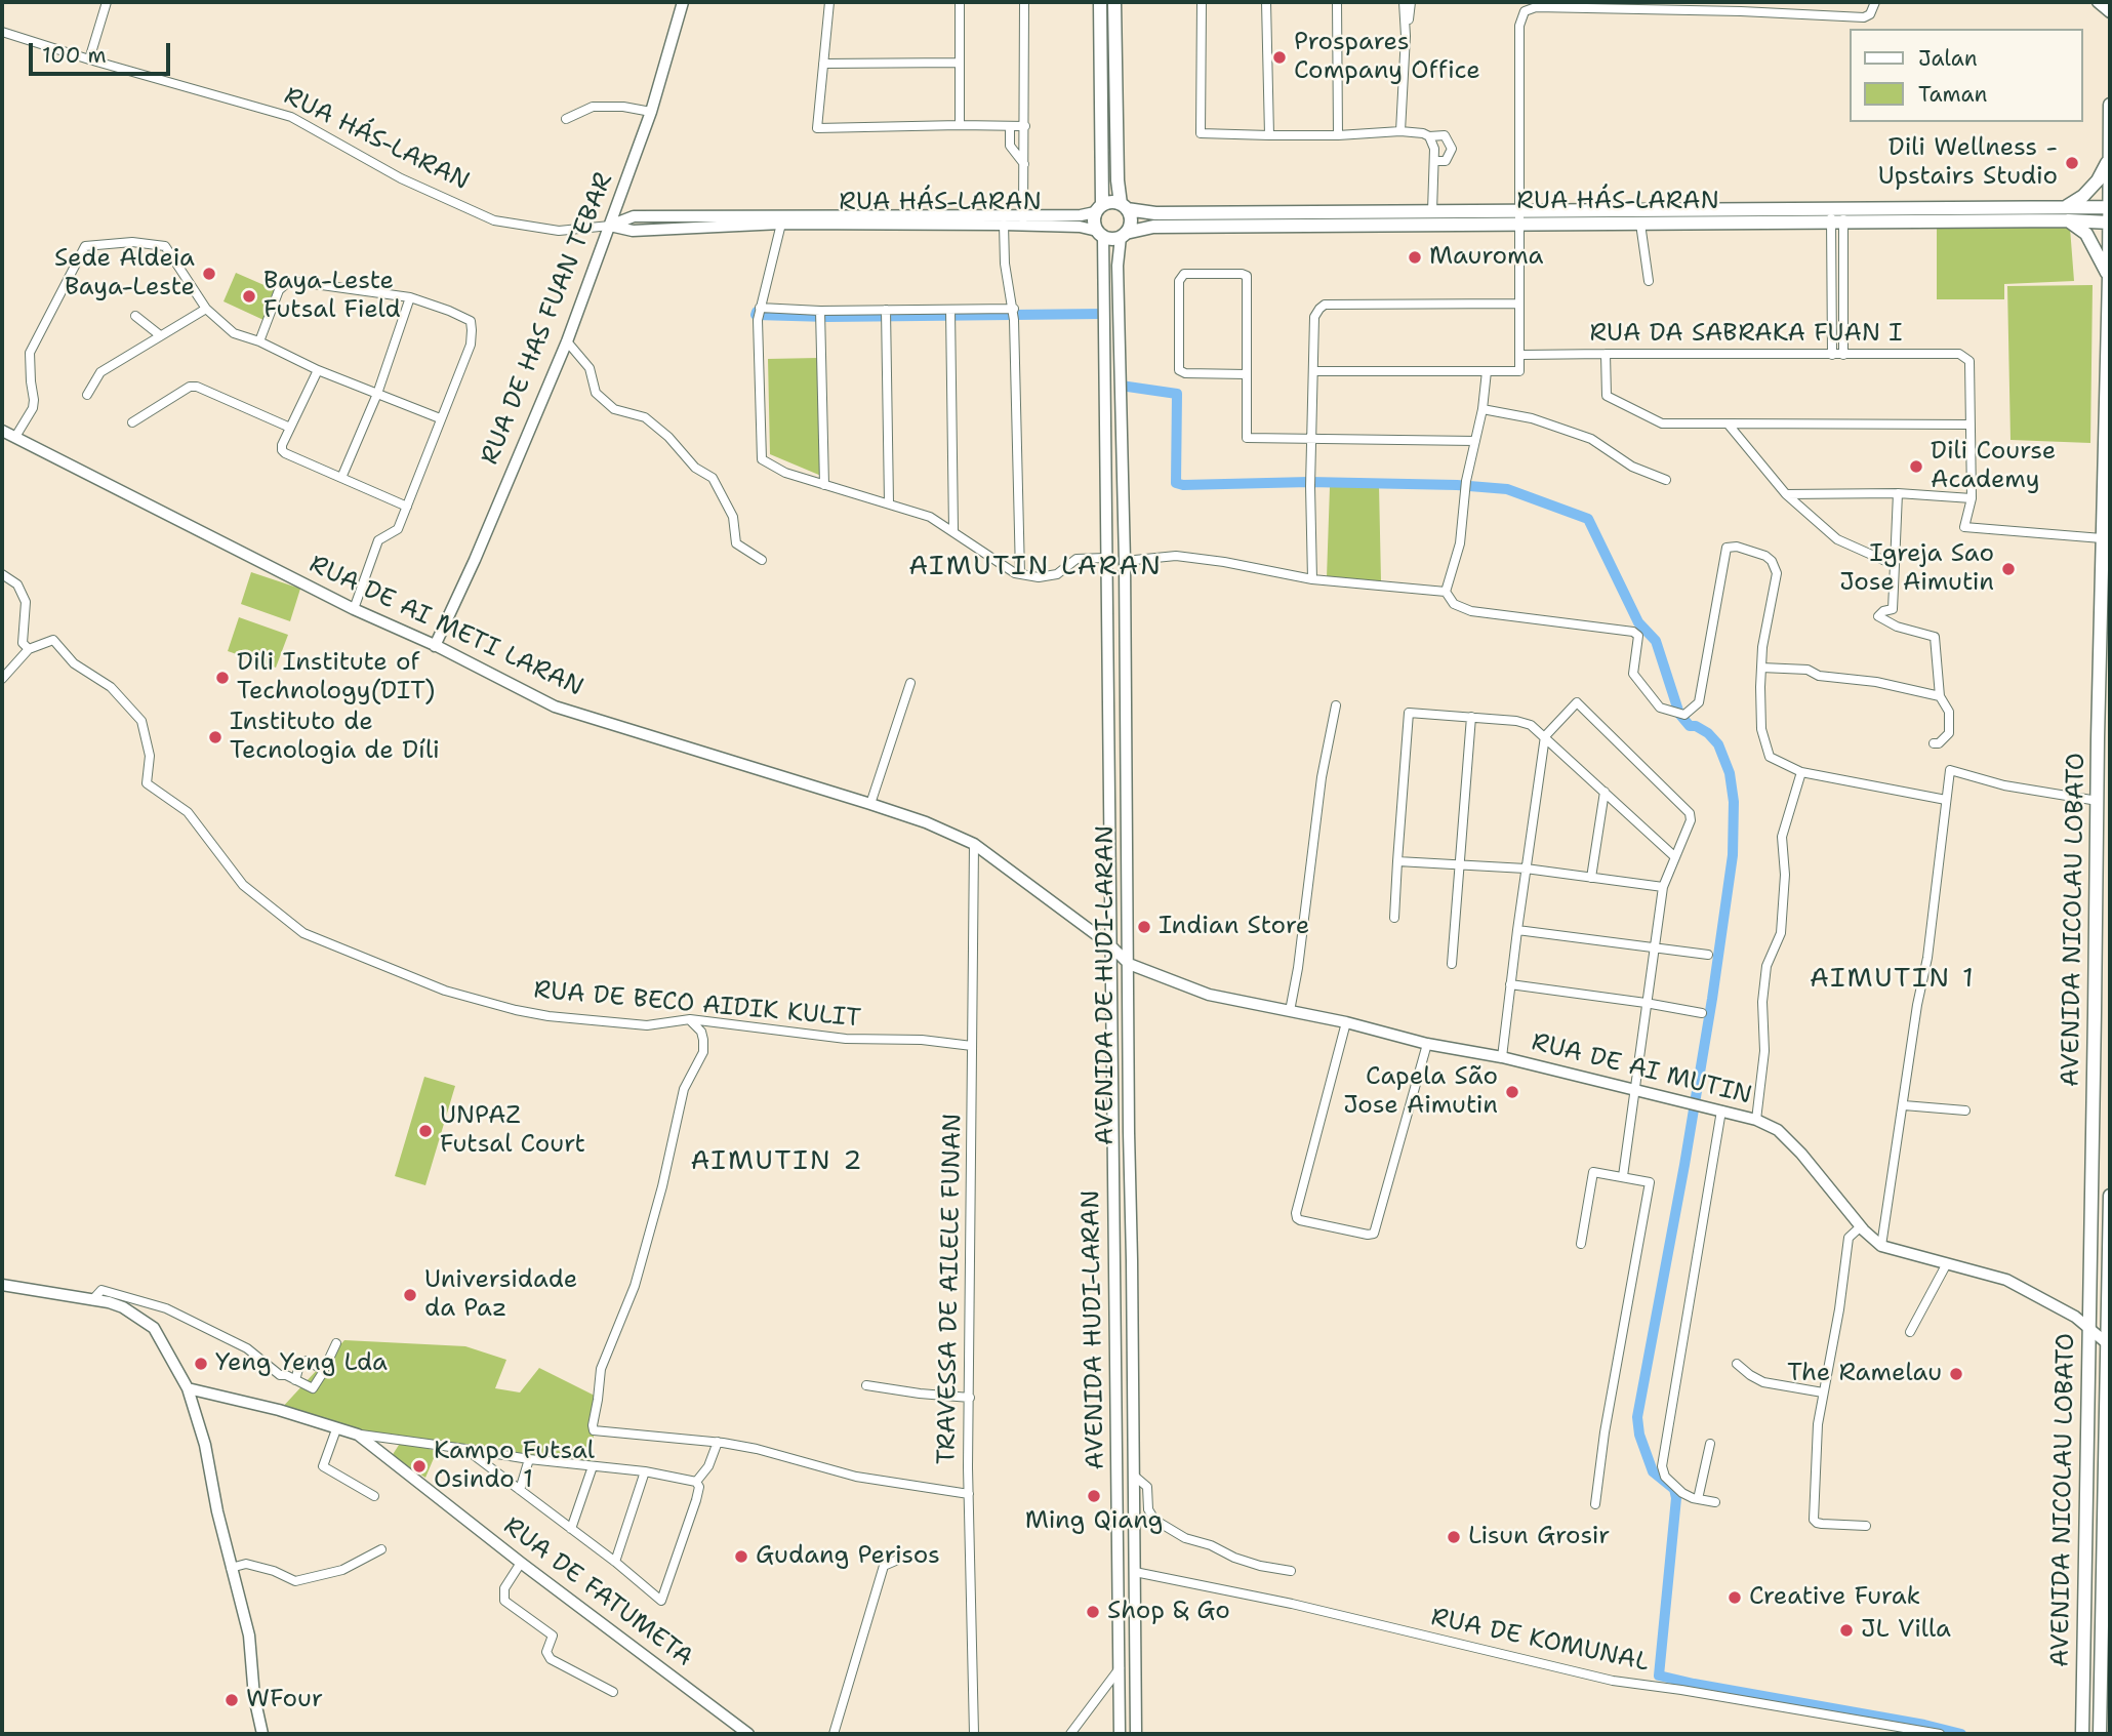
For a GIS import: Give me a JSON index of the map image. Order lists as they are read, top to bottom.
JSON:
{
  "streets": {
    "main road": ["RUA HÁS-LARAN", "AVENIDA NICOLAU LOBATO"],
    "street": [
      "RUA DE HAS FUAN TEBAR",
      "RUA DA SABRAKA FUAN I",
      "RUA DE AI METI LARAN",
      "AVENIDA DE HUDI-LARAN",
      "RUA DE BECO AIDIK KULIT",
      "RUA DE AI MUTIN",
      "TRAVESSA DE AILELE FUNAN",
      "AVENIDA HUDI-LARAN",
      "RUA DE FATUMETA",
      "RUA DE KOMUNAL"
    ]
  },
  "crossings": [
    ["RUA HÁS-LARAN", "RUA DE HAS FUAN TEBAR"],
    ["RUA HÁS-LARAN", "AVENIDA NICOLAU LOBATO"],
    ["RUA HÁS-LARAN", "AVENIDA DE HUDI-LARAN"],
    ["RUA HÁS-LARAN", "AVENIDA HUDI-LARAN"],
    ["RUA DE HAS FUAN TEBAR", "RUA DE AI METI LARAN"],
    ["RUA DE AI METI LARAN", "RUA DE AI MUTIN"],
    ["RUA DE AI METI LARAN", "TRAVESSA DE AILELE FUNAN"],
    ["RUA DE AI METI LARAN", "AVENIDA HUDI-LARAN"],
    ["AVENIDA NICOLAU LOBATO", "RUA DE AI MUTIN"],
    ["AVENIDA DE HUDI-LARAN", "RUA DE AI MUTIN"],
    ["AVENIDA DE HUDI-LARAN", "AVENIDA HUDI-LARAN"],
    ["AVENIDA DE HUDI-LARAN", "RUA DE KOMUNAL"],
    ["RUA DE BECO AIDIK KULIT", "TRAVESSA DE AILELE FUNAN"],
    ["RUA DE AI MUTIN", "AVENIDA HUDI-LARAN"]
  ],
  "districts": ["AIMUTIN LARAN", "AIMUTIN 1", "AIMUTIN 2"],
  "places": [
    "Prospares Company Office",
    "Dili Wellness - Upstairs Studio",
    "Mauroma",
    "Sede Aldeia Baya-Leste",
    "Baya-Leste Futsal Field",
    "Dili Course Academy",
    "Igreja Sao Jose Aimutin",
    "Dili Institute of Technology(DIT)",
    "Instituto de Tecnologia de Díli",
    "Indian Store",
    "Capela São Jose Aimutin",
    "UNPAZ Futsal Court",
    "Universidade da Paz",
    "Yeng Yeng Lda",
    "The Ramelau",
    "Kampo Futsal Osindo 1",
    "Ming Qiang",
    "Lisun Grosir",
    "Gudang Perisos",
    "Creative Furak",
    "Shop & Go",
    "JL Villa",
    "WFour"
  ],
  "legend": ["Jalan", "Taman"],
  "scale_bar": "100 m"
}
